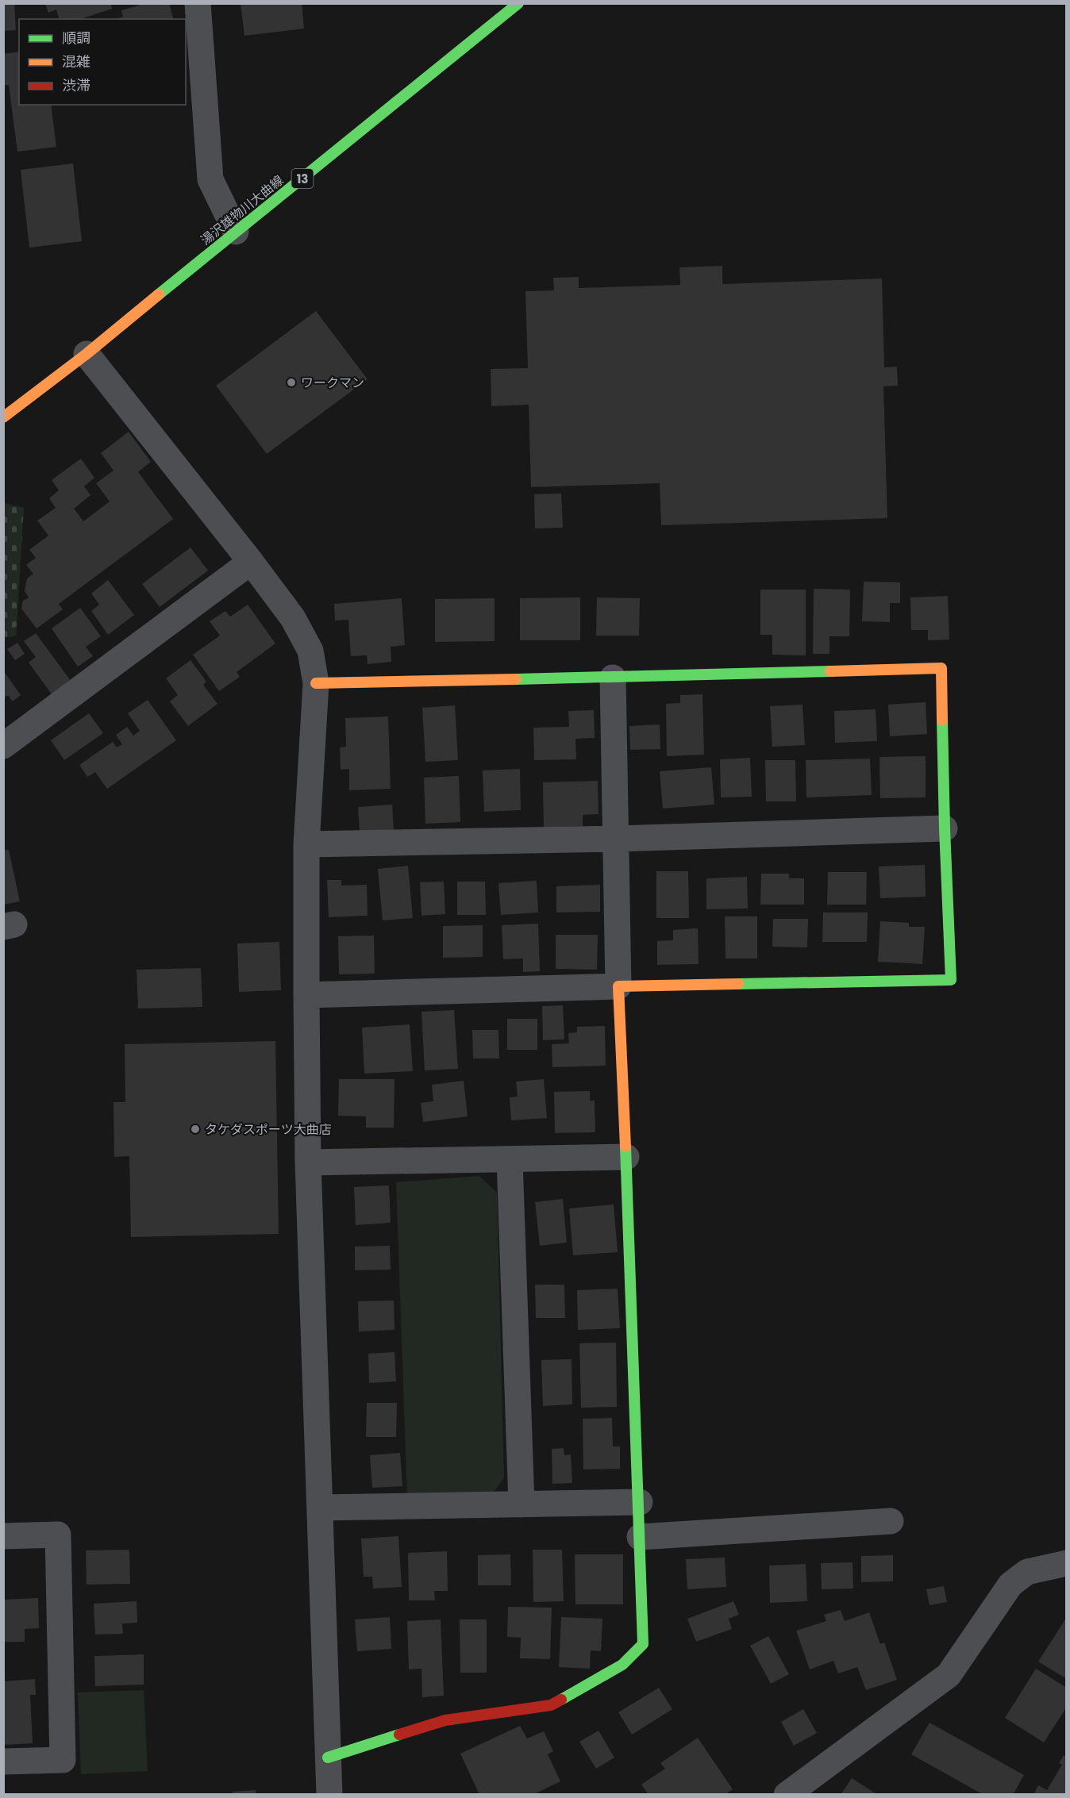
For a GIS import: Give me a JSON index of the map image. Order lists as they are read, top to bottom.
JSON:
{
  "streets": {
    "street": ["13", "湯沢雄物川大曲線"]
  },
  "places": ["ワークマン", "タケダスポーツ大曲店"],
  "legend": ["順調", "混雑", "渋滞"]
}
